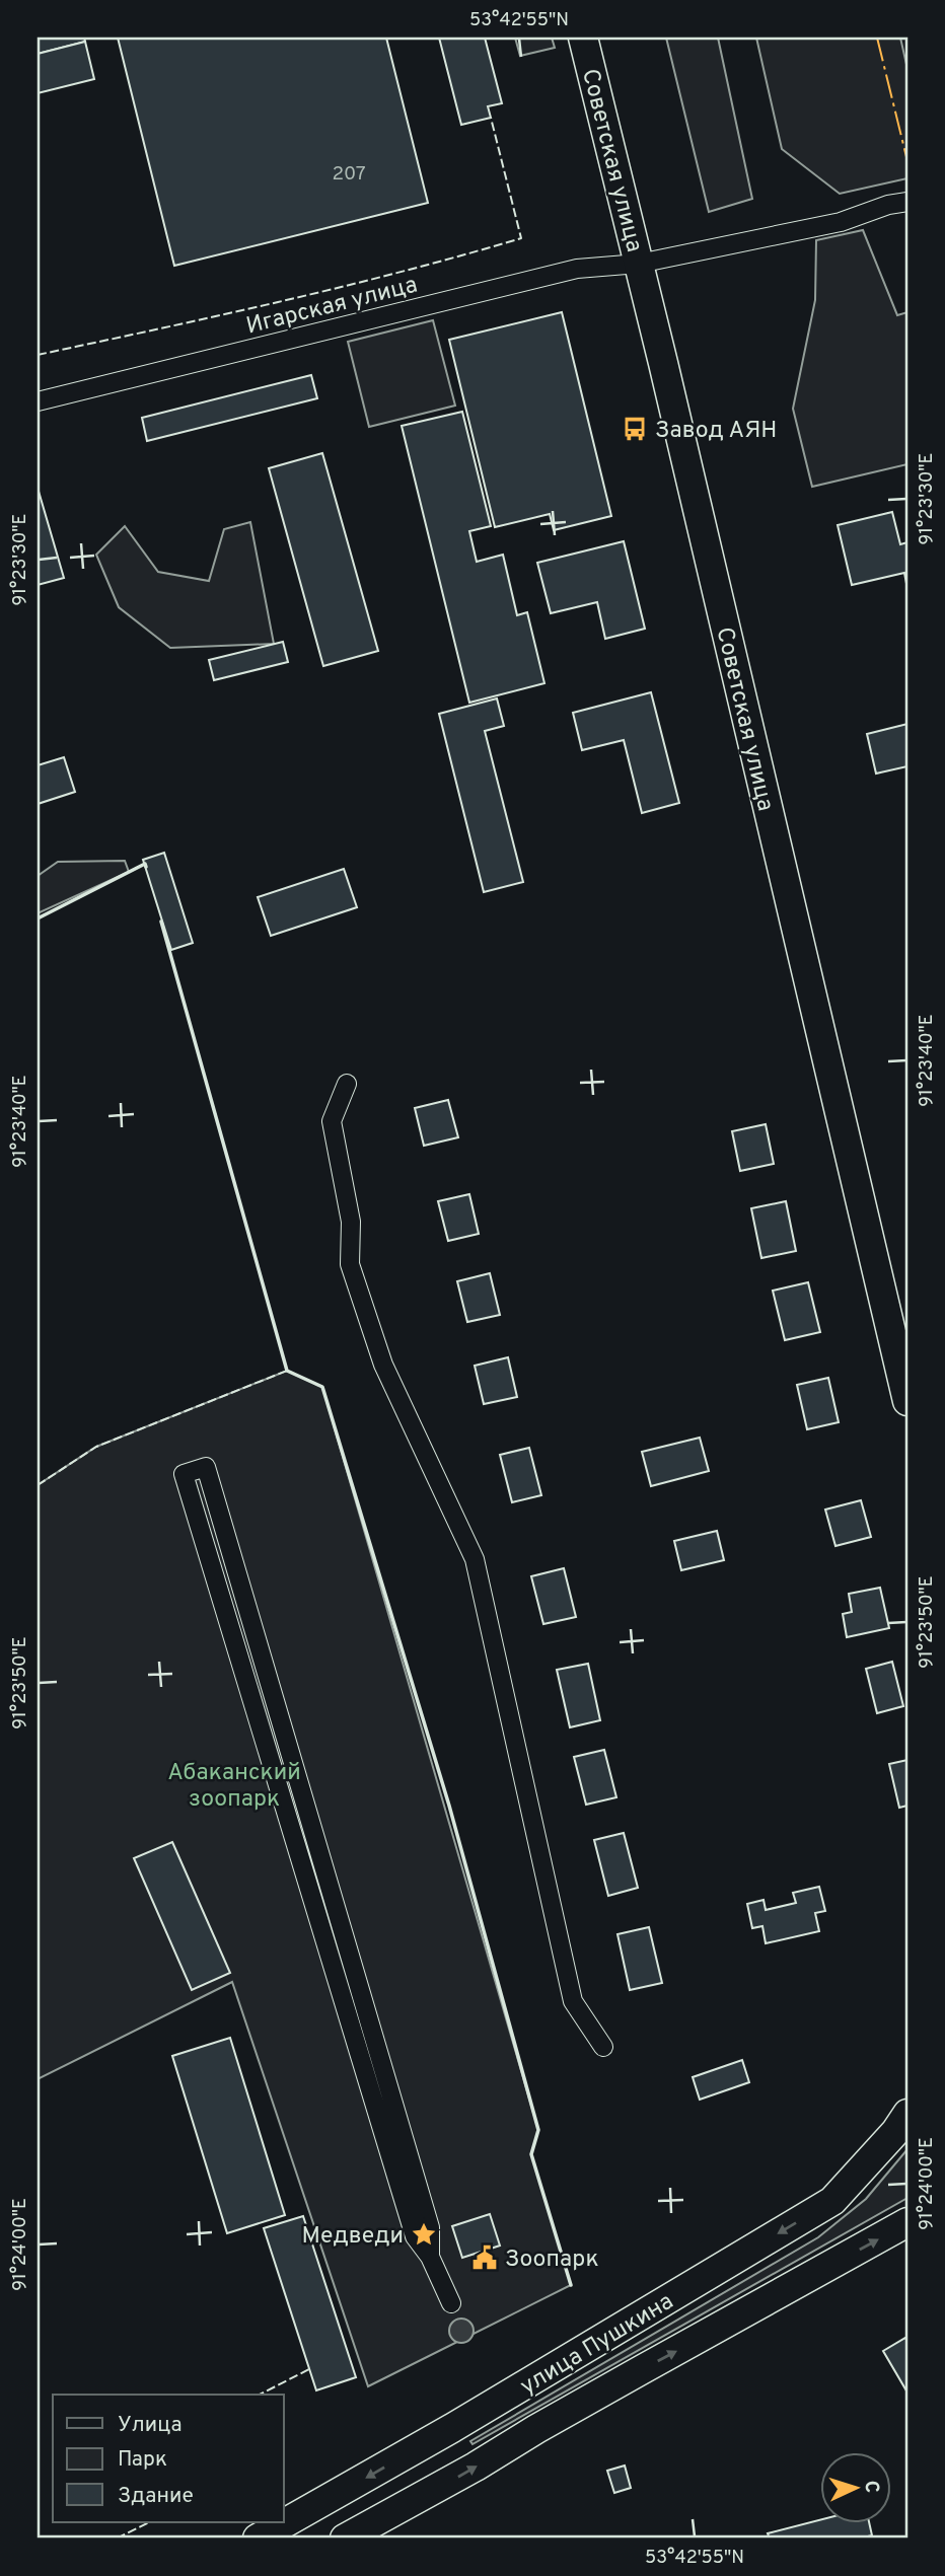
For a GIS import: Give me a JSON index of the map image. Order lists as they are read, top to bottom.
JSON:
{
  "streets": {
    "main road": ["Советская улица", "улица Пушкина"],
    "street": ["Игарская улица"]
  },
  "crossings": [
    ["Советская улица", "Игарская улица"]
  ],
  "parks": ["Абаканский зоопарк"],
  "places": {
    "bus stop": ["Завод АЯН"],
    "place": ["Медведи"],
    "public building": ["Зоопарк"]
  },
  "house_numbers": ["207"],
  "legend": ["Улица", "Парк", "Здание"],
  "north": "right",
  "coordinates": [
    "53°42'55\"N",
    "91°23'30\"E",
    "91°23'40\"E",
    "91°23'50\"E",
    "91°24'00\"E"
  ]
}
